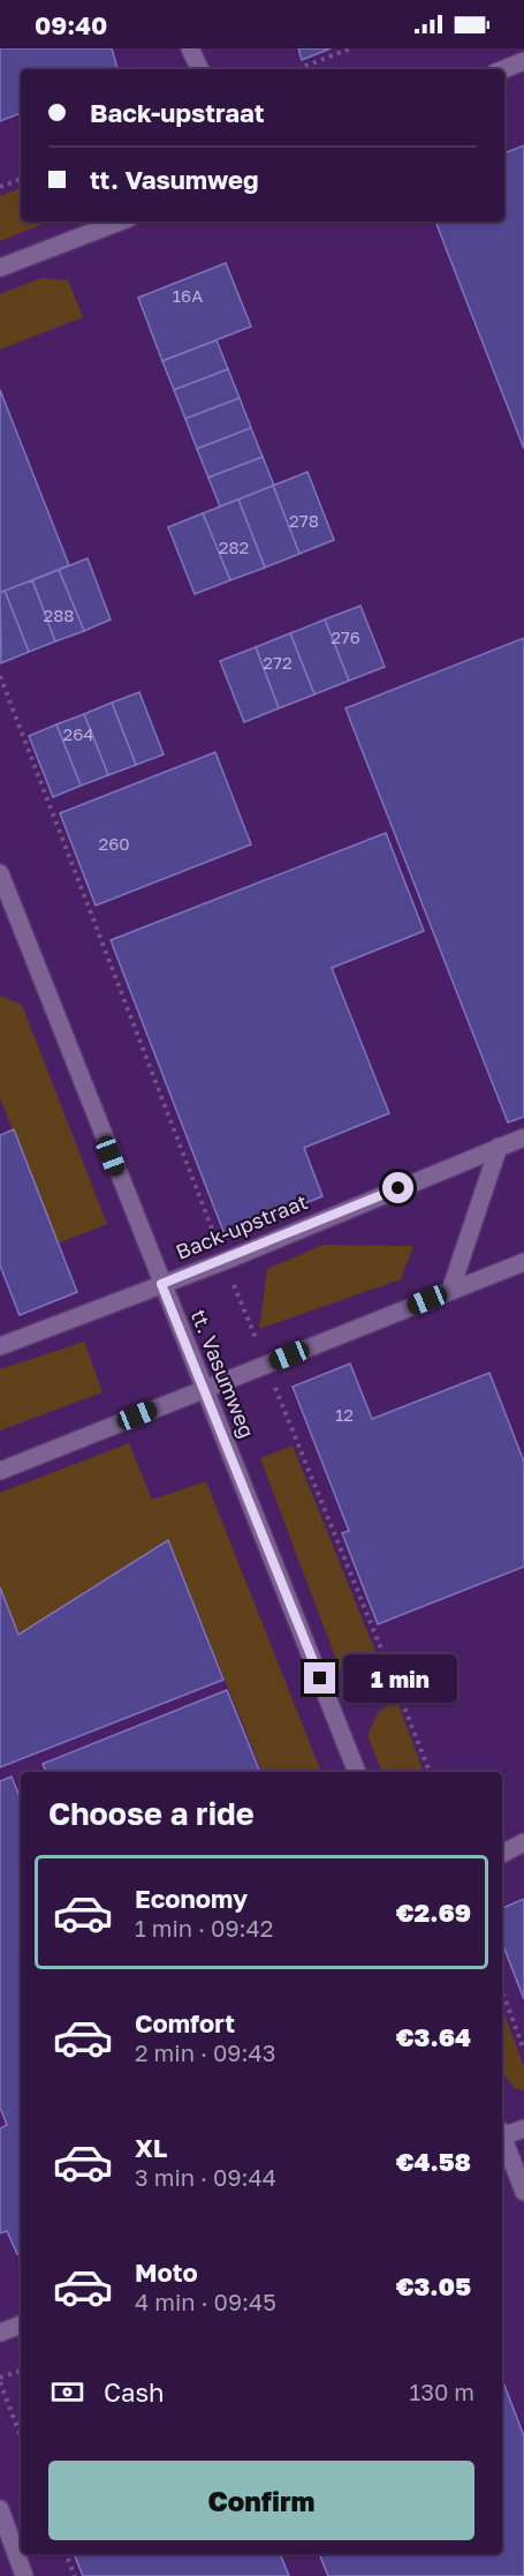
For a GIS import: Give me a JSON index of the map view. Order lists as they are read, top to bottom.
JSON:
{
  "streets": {
    "street": ["Back-upstraat", "tt. Vasumweg"]
  },
  "crossings": [
    ["Back-upstraat", "tt. Vasumweg"]
  ],
  "house_numbers": [
    "16A",
    "278",
    "282",
    "288",
    "276",
    "272",
    "264",
    "260",
    "12"
  ],
  "page": {
    "status": "09:40",
    "banner": ["Back-upstraat", "tt. Vasumweg"],
    "bubble": "1 min",
    "heading": "Choose a ride",
    "list": [
      {
        "name": "Economy",
        "note": "1 min · 09:42",
        "value": "€2.69"
      },
      {
        "name": "Comfort",
        "note": "2 min · 09:43",
        "value": "€3.64"
      },
      {
        "name": "XL",
        "note": "3 min · 09:44",
        "value": "€4.58"
      },
      {
        "name": "Moto",
        "note": "4 min · 09:45",
        "value": "€3.05"
      }
    ],
    "pay": ["Cash", "130 m"],
    "buttons": "Confirm"
  }
}
